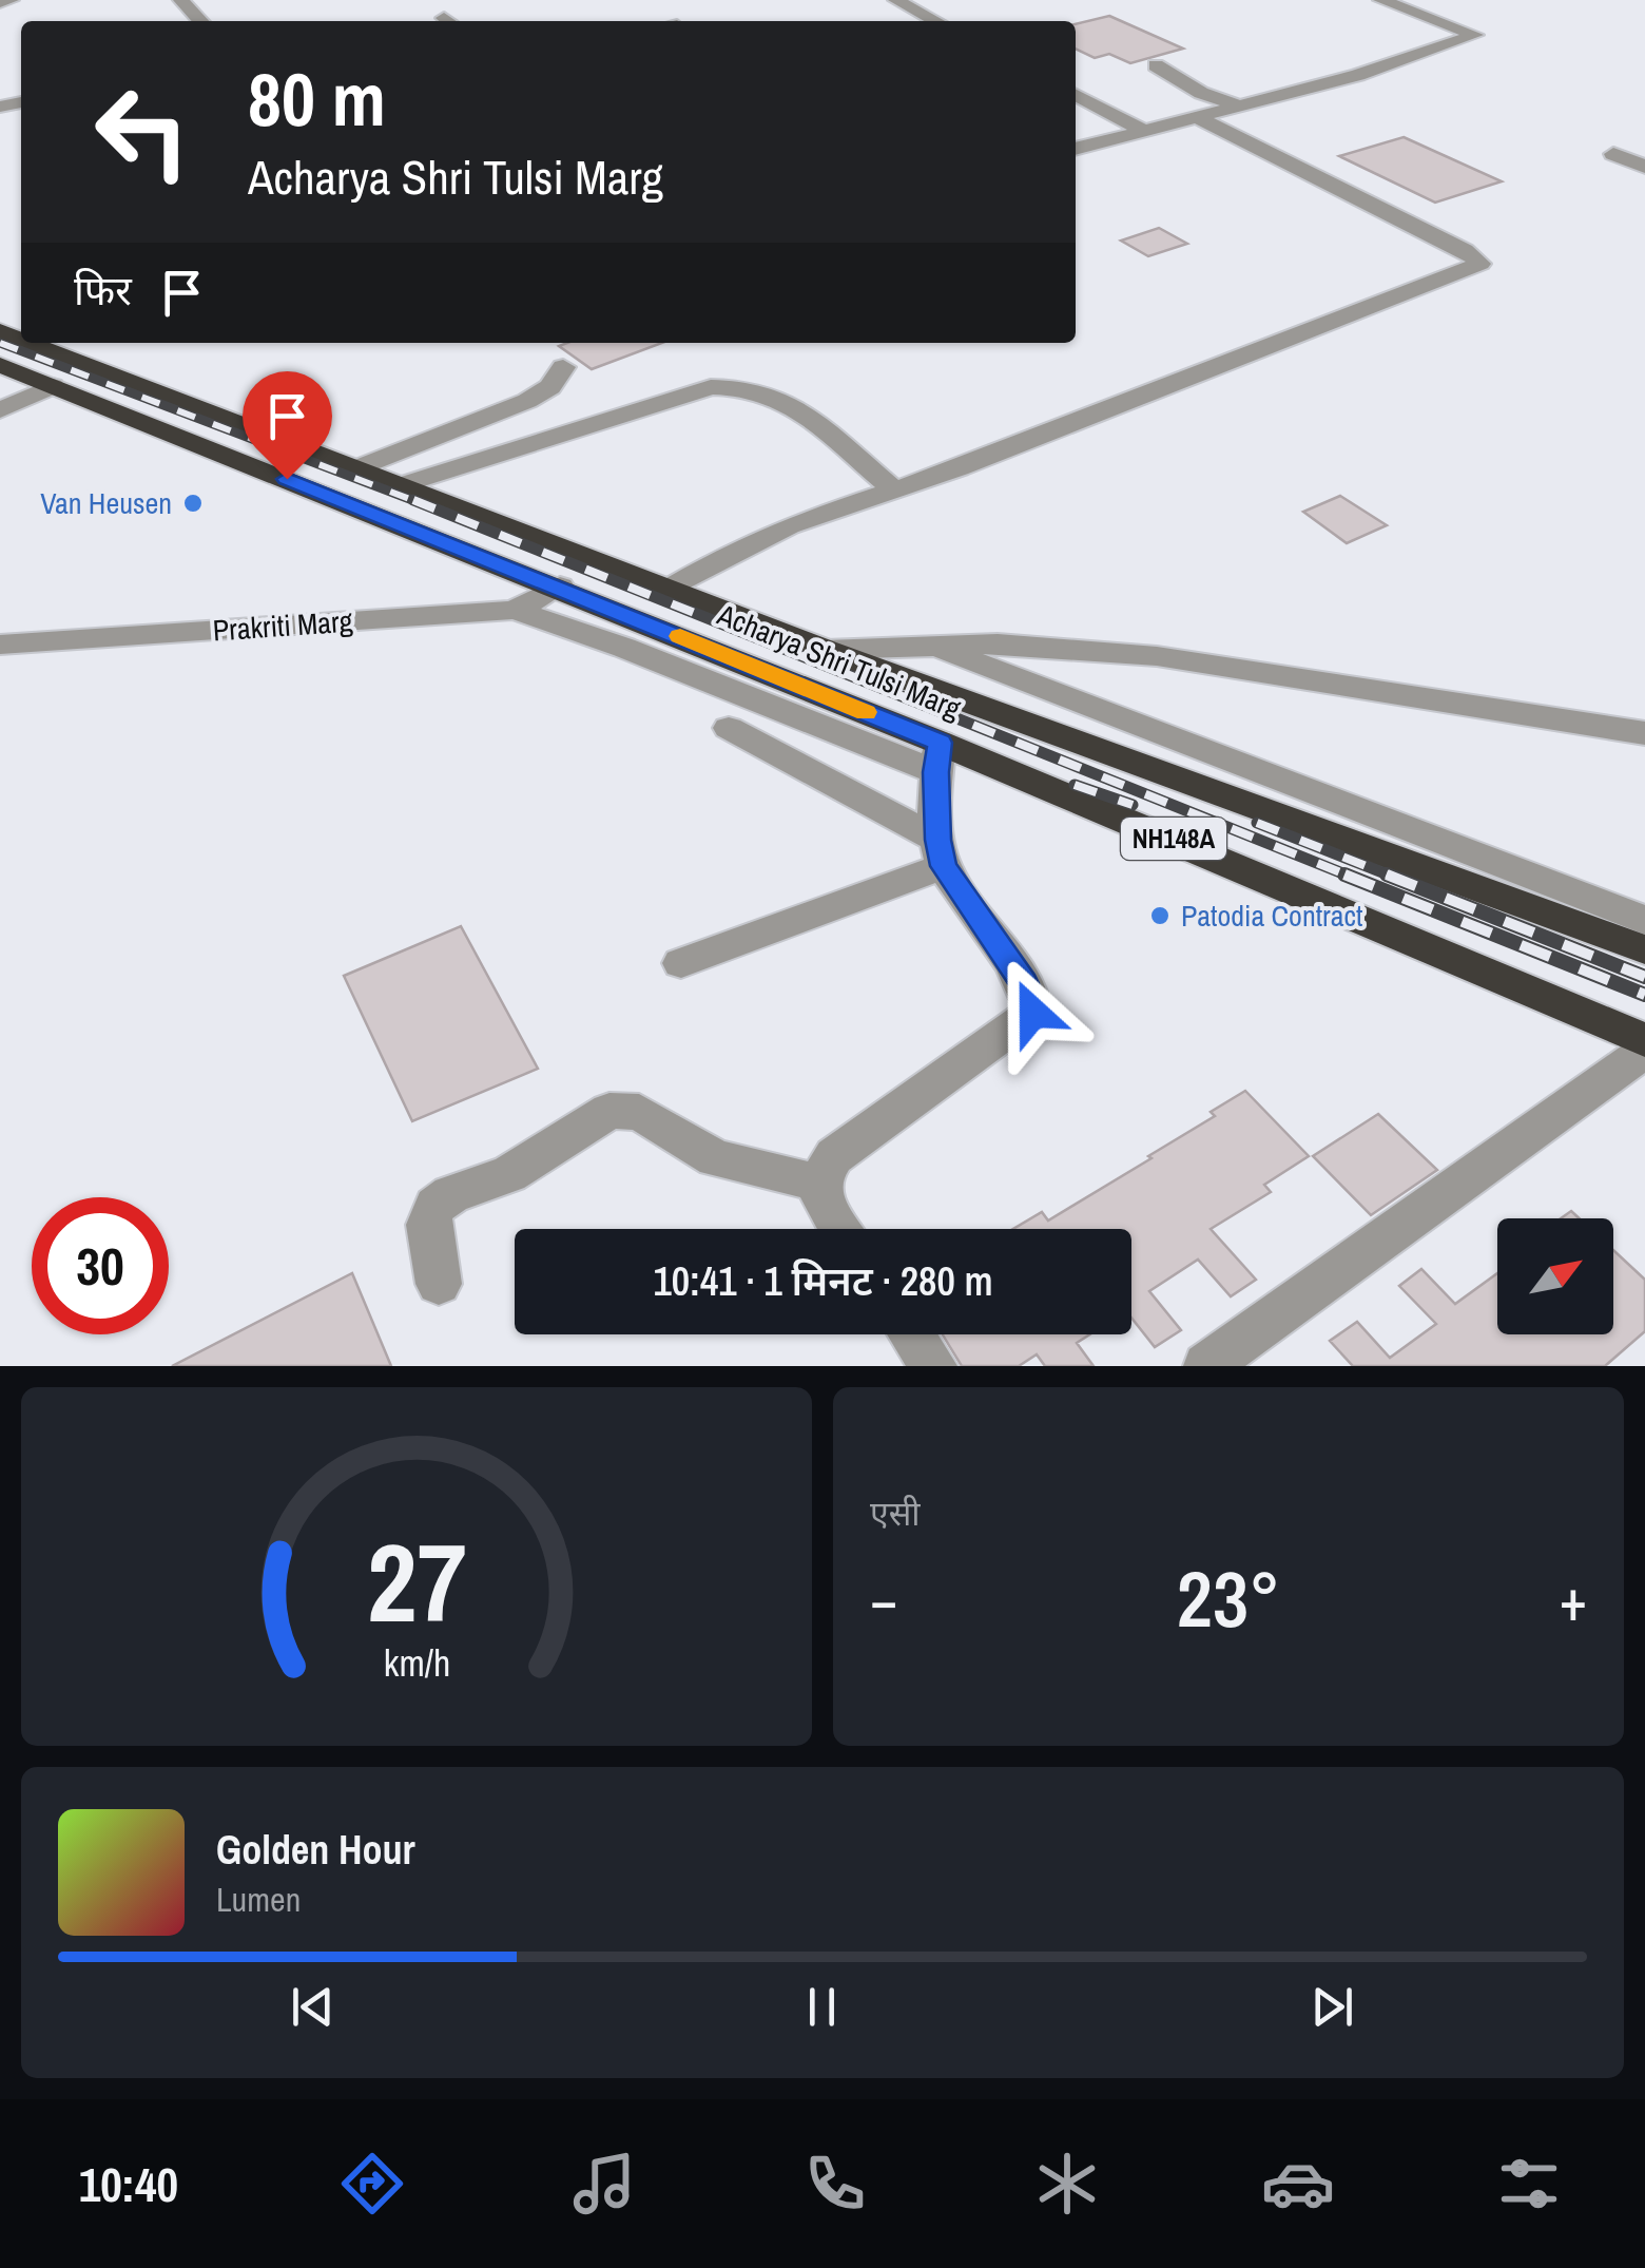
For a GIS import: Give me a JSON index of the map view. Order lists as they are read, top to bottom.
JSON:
{
  "streets": {
    "highway": ["Acharya Shri Tulsi Marg", "NH148A"],
    "street": ["Prakriti Marg"]
  },
  "crossings": [
    ["Prakriti Marg", "Acharya Shri Tulsi Marg"]
  ],
  "places": ["Van Heusen", "Patodia Contract"],
  "north": "top right",
  "page": {
    "turn": ["80 m", "Acharya Shri Tulsi Marg"],
    "then": "फिर",
    "limit": "30",
    "trip": "10:41 · 1 मिनट · 280 m",
    "tile": "एसी",
    "heat": ["−", "23°", "+"],
    "song": ["Golden Hour", "Lumen"],
    "tabs": "10:40",
    "gauge": ["27", "km/h"]
  }
}
